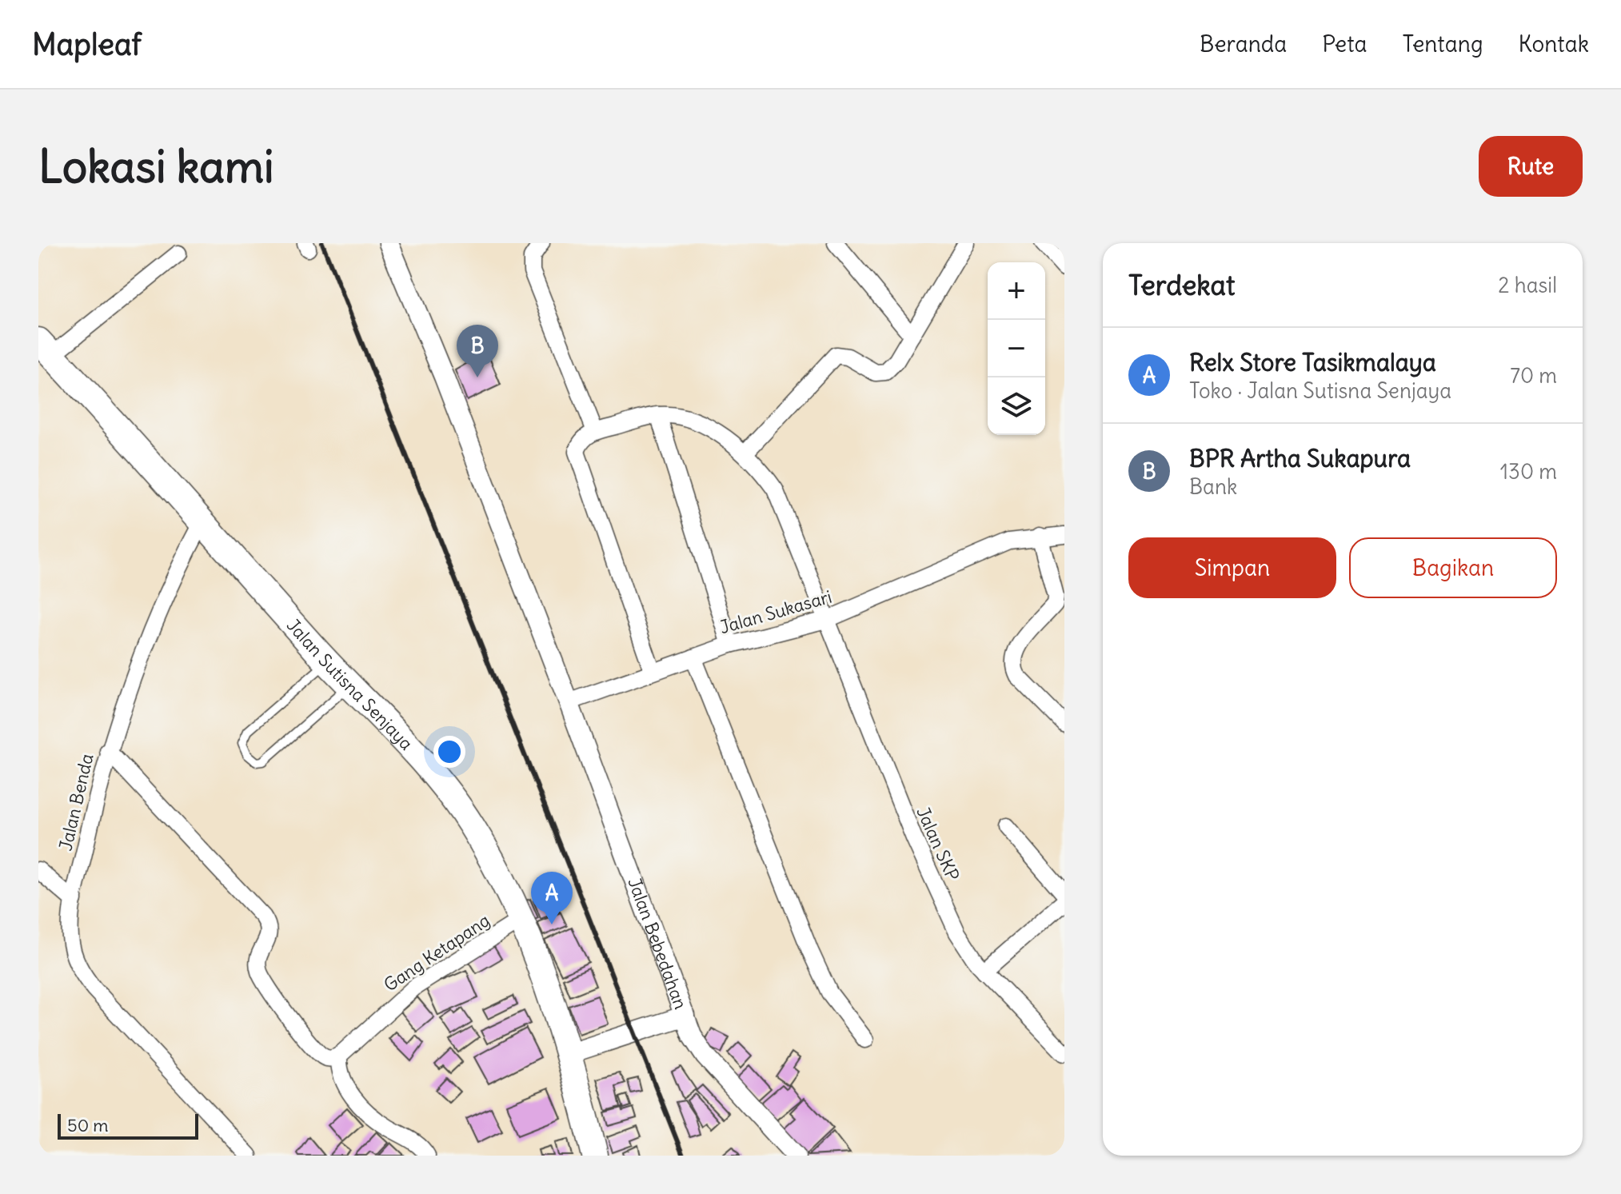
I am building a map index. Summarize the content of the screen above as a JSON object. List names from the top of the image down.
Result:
{
  "streets": {
    "main road": ["Jalan Sutisna Senjaya"],
    "street": [
      "Jalan Sukasari",
      "Jalan Benda",
      "Jalan SKP",
      "Jalan Bebedahan",
      "Gang Ketapang"
    ]
  },
  "crossings": [
    ["Jalan Sukasari", "Jalan SKP"],
    ["Jalan Sukasari", "Jalan Bebedahan"],
    ["Jalan Sutisna Senjaya", "Jalan Benda"],
    ["Jalan Sutisna Senjaya", "Gang Ketapang"]
  ],
  "scale_bar": "50 m",
  "page": {
    "header": "Mapleaf",
    "nav": [
      "Beranda",
      "Peta",
      "Tentang",
      "Kontak"
    ],
    "buttons": [
      "Rute",
      ["Simpan", "Bagikan"]
    ],
    "title": "Lokasi kami",
    "heading": ["Terdekat", "2 hasil"],
    "map_buttons": ["+", "−"],
    "pins": ["B", "A"],
    "list": [
      {
        "mark": "A",
        "name": "Relx Store Tasikmalaya",
        "note": "Toko · Jalan Sutisna Senjaya",
        "value": "70 m"
      },
      {
        "mark": "B",
        "name": "BPR Artha Sukapura",
        "note": "Bank",
        "value": "130 m"
      }
    ],
    "scale": "50 m"
  }
}
